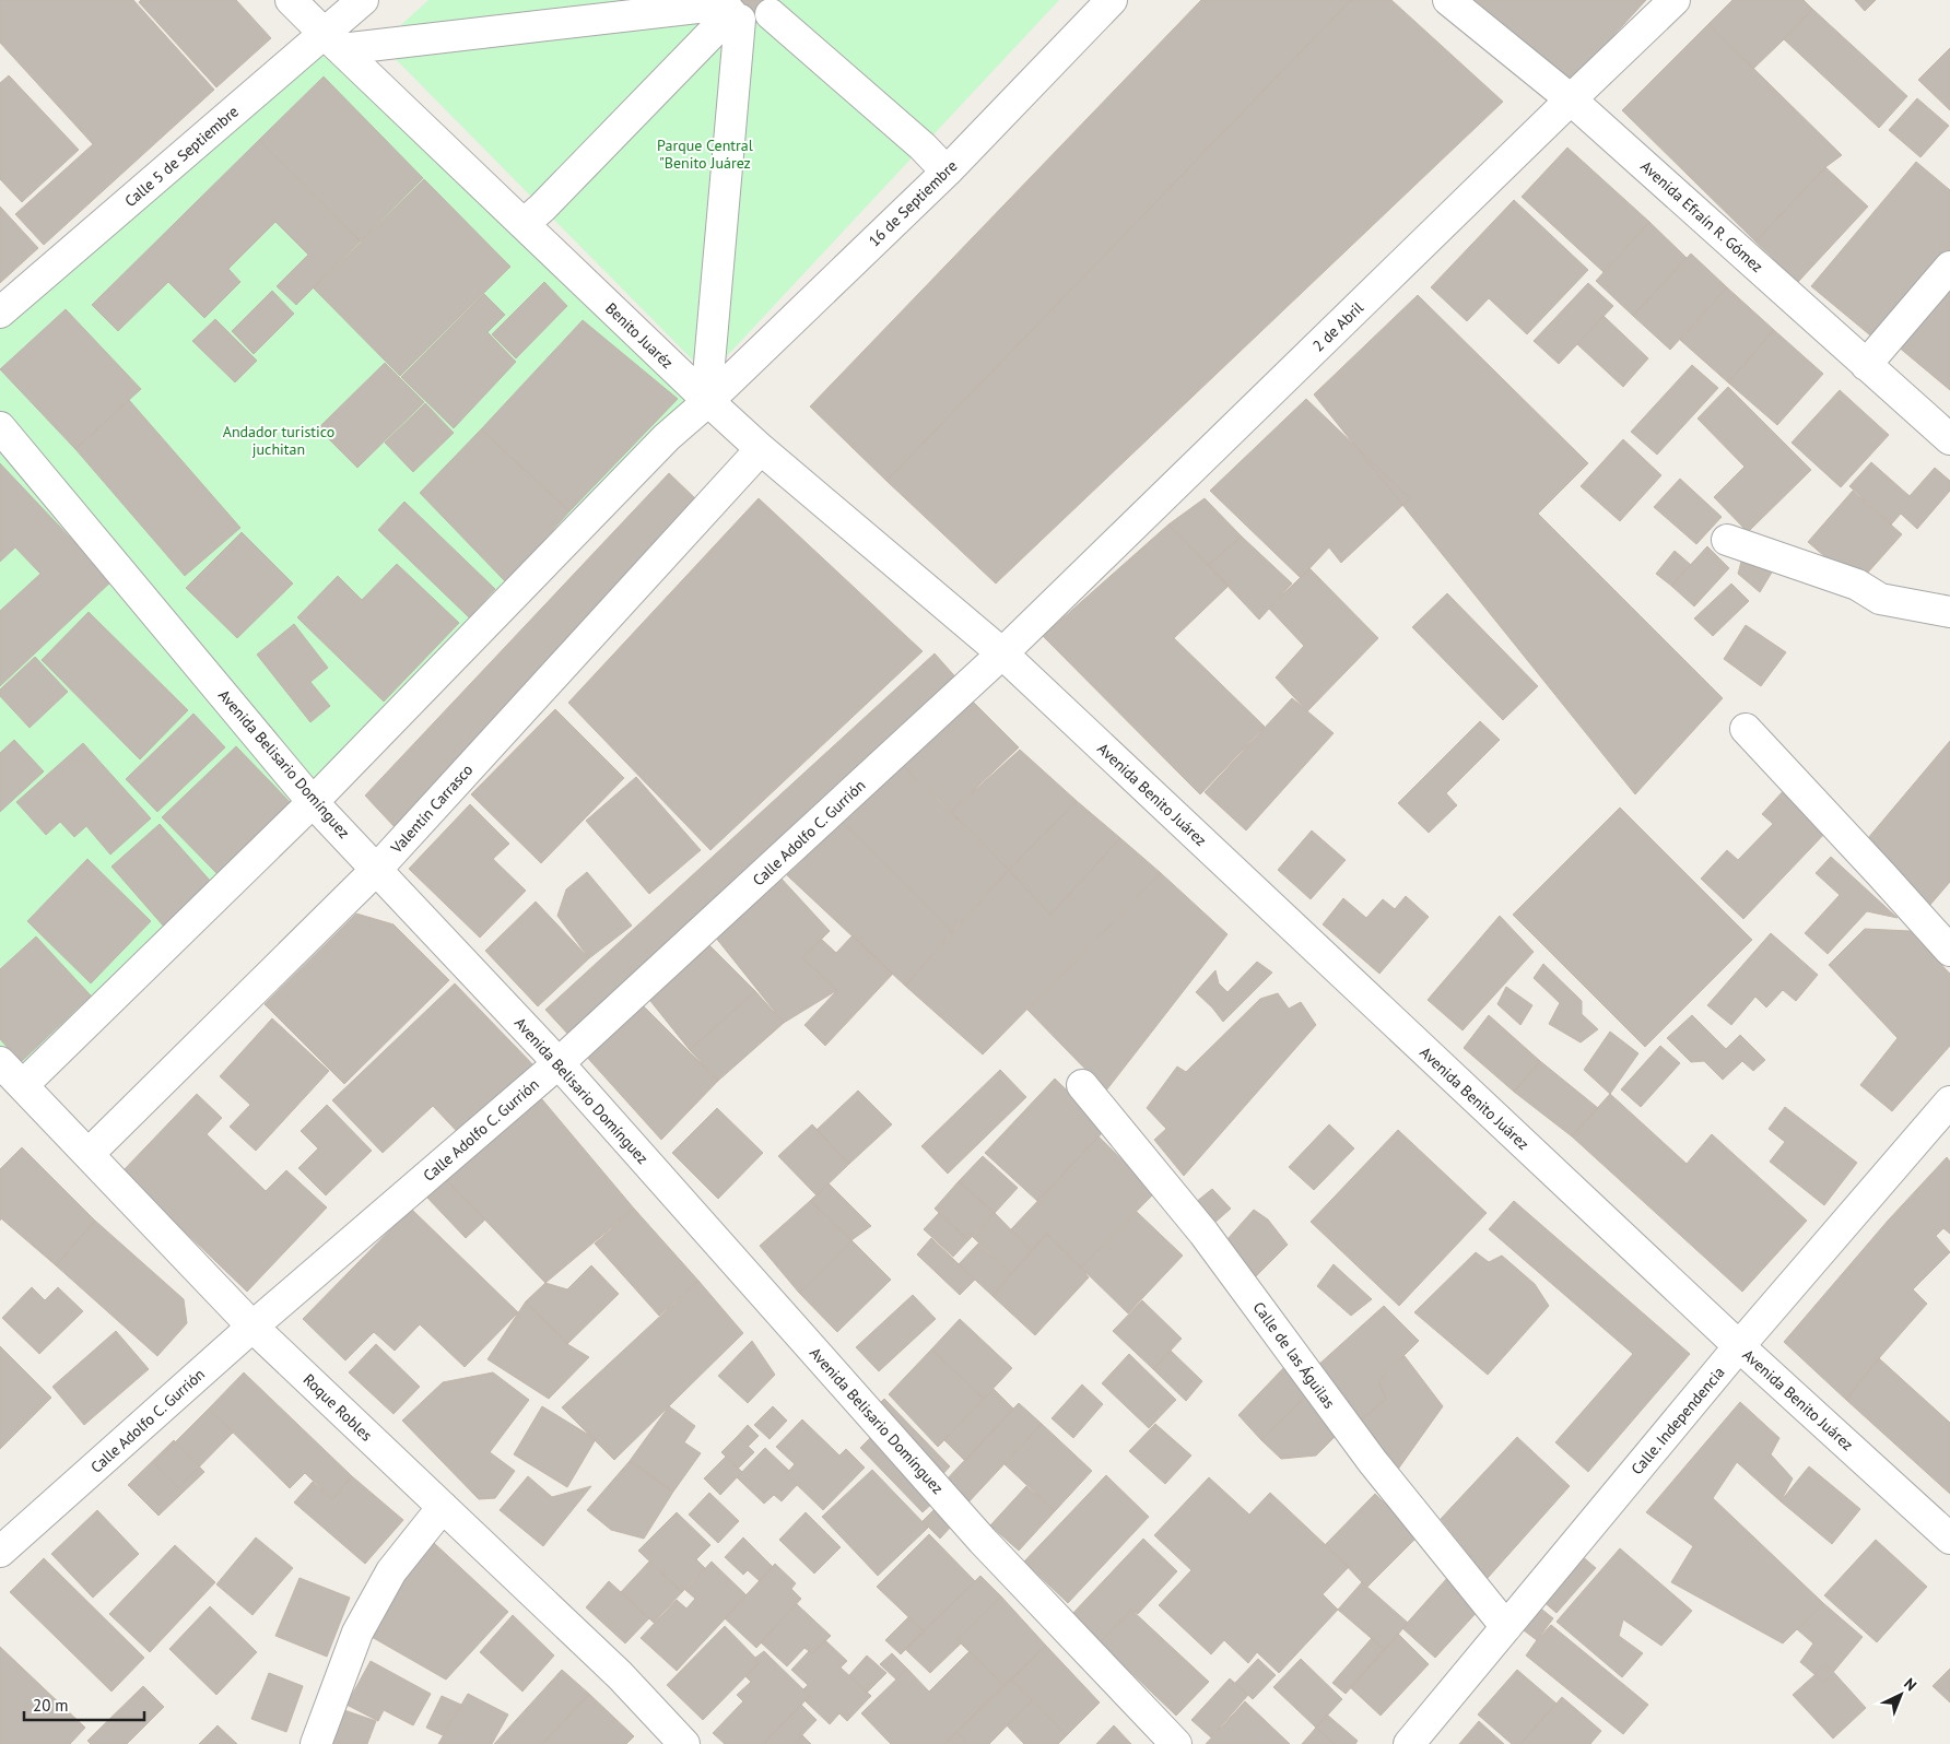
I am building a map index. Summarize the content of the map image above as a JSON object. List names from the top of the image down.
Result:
{
  "streets": {
    "street": [
      "Calle 5 de Septiembre",
      "16 de Septiembre",
      "Avenida Efraín R. Gómez",
      "2 de Abril",
      "Benito Juaréz",
      "Avenida Belisario Domínguez",
      "Avenida Benito Juárez",
      "Valentín Carrasco",
      "Calle Adolfo C. Gurrión",
      "Calle de las Águilas",
      "Roque Robles",
      "Calle. Independencia"
    ]
  },
  "crossings": [
    ["Calle 5 de Septiembre", "Benito Juaréz"],
    ["16 de Septiembre", "Benito Juaréz"],
    ["Avenida Efraín R. Gómez", "2 de Abril"],
    ["2 de Abril", "Benito Juaréz"],
    ["2 de Abril", "Avenida Benito Juárez"],
    ["2 de Abril", "Calle Adolfo C. Gurrión"],
    ["Benito Juaréz", "Avenida Benito Juárez"],
    ["Benito Juaréz", "Valentín Carrasco"],
    ["Benito Juaréz", "Calle Adolfo C. Gurrión"],
    ["Avenida Belisario Domínguez", "Valentín Carrasco"],
    ["Avenida Belisario Domínguez", "Calle Adolfo C. Gurrión"],
    ["Avenida Benito Juárez", "Calle Adolfo C. Gurrión"],
    ["Avenida Benito Juárez", "Calle. Independencia"],
    ["Valentín Carrasco", "Roque Robles"],
    ["Calle Adolfo C. Gurrión", "Roque Robles"],
    ["Calle de las Águilas", "Calle. Independencia"]
  ],
  "parks": ["Parque Central \"Benito Juárez", "Andador turistico juchitan"],
  "scale_bar": "20 m",
  "north": "top right"
}
